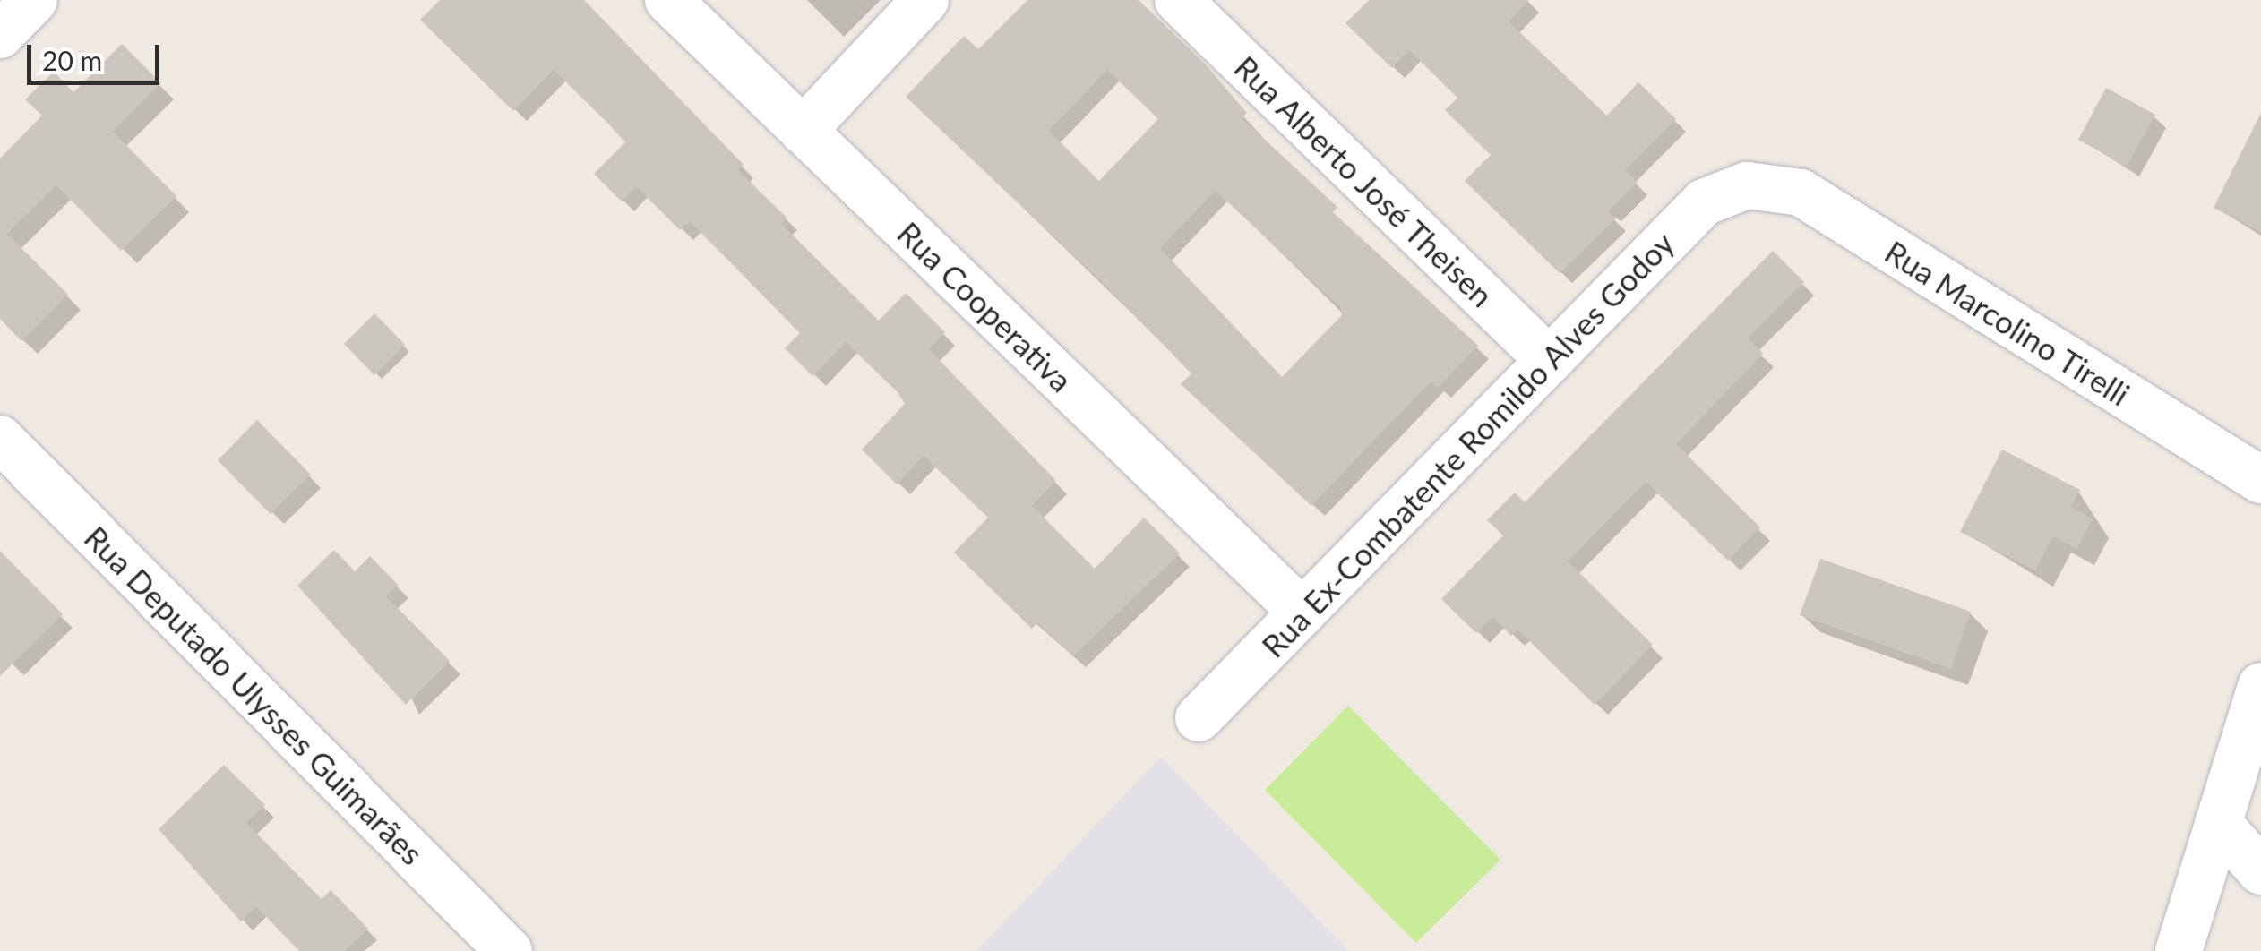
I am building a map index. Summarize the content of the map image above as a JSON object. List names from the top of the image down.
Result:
{
  "streets": {
    "street": [
      "Rua Alberto José Theisen",
      "Rua Cooperativa",
      "Rua Marcolino Tirelli",
      "Rua Ex-Combatente Romildo Alves Godoy",
      "Rua Deputado Ulysses Guimarães"
    ]
  },
  "crossings": [
    ["Rua Alberto José Theisen", "Rua Ex-Combatente Romildo Alves Godoy"],
    ["Rua Cooperativa", "Rua Ex-Combatente Romildo Alves Godoy"],
    ["Rua Marcolino Tirelli", "Rua Ex-Combatente Romildo Alves Godoy"]
  ],
  "scale_bar": "20 m"
}
